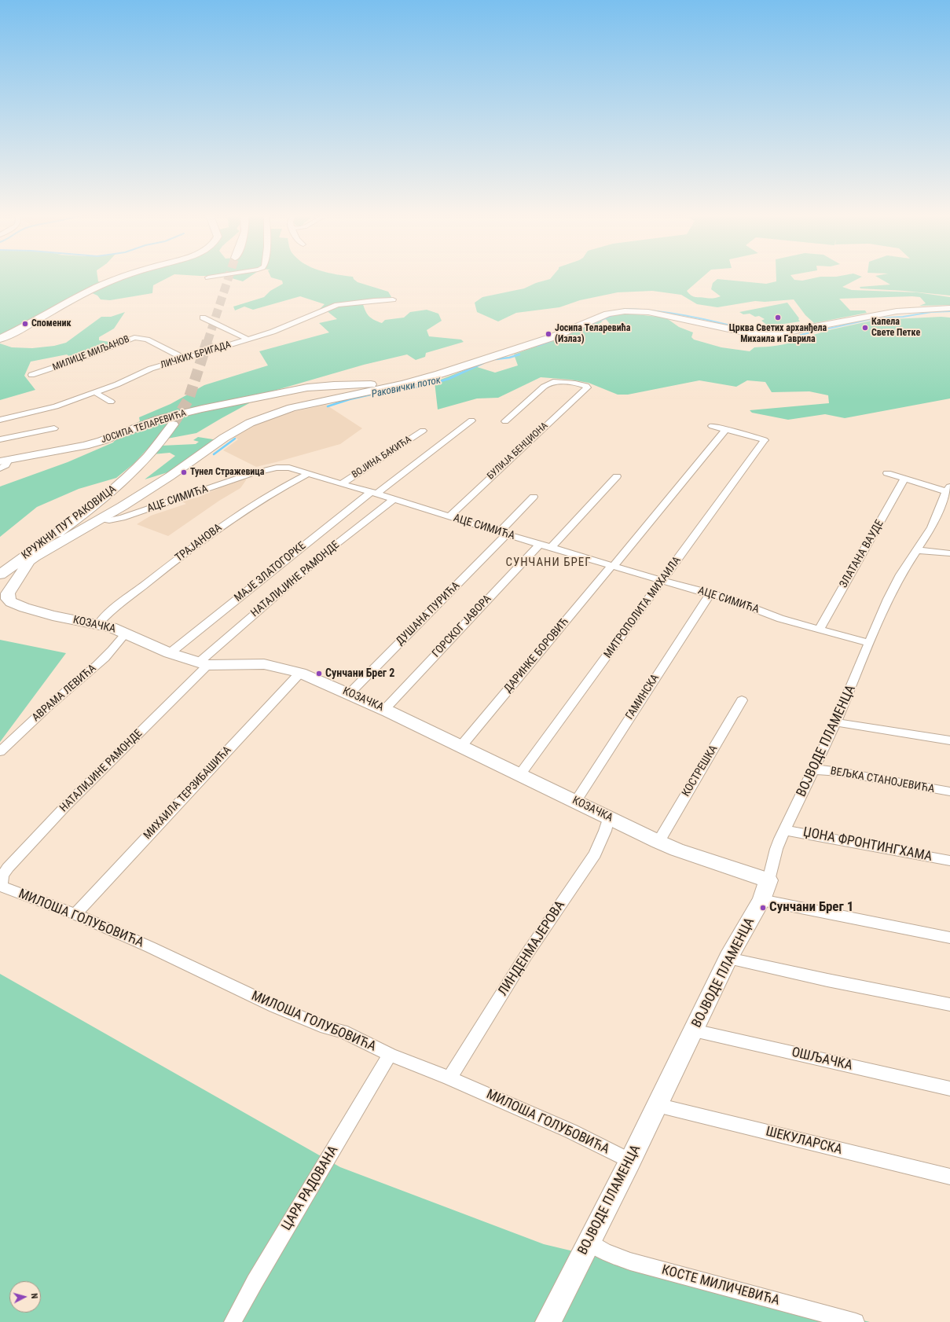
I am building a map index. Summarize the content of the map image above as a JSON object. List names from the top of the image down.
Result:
{
  "streets": {
    "street": [
      "МИЛИЦЕ МИЉАНОВ",
      "ЛИЧКИХ БРИГАДА",
      "ЈОСИПА ТЕЛАРЕВИЋА",
      "БУЛИЈА БЕНЦИОНА",
      "ВОЈИНА БАКИЋА",
      "АЦЕ СИМИЋА",
      "КРУЖНИ ПУТ РАКОВИЦА",
      "ТРАЈАНОВА",
      "ЗЛАТАНА ВАУДЕ",
      "МАЈЕ ЗЛАТОГОРКЕ",
      "НАТАЛИЈИНЕ РАМОНДЕ",
      "МИТРОПОЛИТА МИХАИЛА",
      "ДУШАНА ПУРИЋА",
      "КОЗАЧКА",
      "ГОРСКОГ ЈАВОРА",
      "ДАРИНКЕ БОРОВИЋ",
      "АВРАМА ЛЕВИЋА",
      "ГАМИНСКА",
      "ВОЈВОДЕ ПЛАМЕНЦА",
      "КОСТРЕШКА",
      "ВЕЉКА СТАНОЈЕВИЋА",
      "МИХАИЛА ТЕРЗИБАШИЋА",
      "ЏОНА ФРОНТИНГХАМА",
      "МИЛОША ГОЛУБОВИЋА",
      "ЛИНДЕНМАЈЕРОВА",
      "ОШЉАЧКА",
      "ШЕКУЛАРСКА",
      "ЦАРА РАДОВАНА",
      "КОСТЕ МИЛИЧЕВИЋА"
    ]
  },
  "crossings": [
    ["МИЛИЦЕ МИЉАНОВ", "ЛИЧКИХ БРИГАДА"],
    ["ЈОСИПА ТЕЛАРЕВИЋА", "КОЗАЧКА"],
    ["БУЛИЈА БЕНЦИОНА", "АЦЕ СИМИЋА"],
    ["ВОЈИНА БАКИЋА", "АЦЕ СИМИЋА"],
    ["АЦЕ СИМИЋА", "ТРАЈАНОВА"],
    ["АЦЕ СИМИЋА", "ЗЛАТАНА ВАУДЕ"],
    ["АЦЕ СИМИЋА", "МАЈЕ ЗЛАТОГОРКЕ"],
    ["АЦЕ СИМИЋА", "НАТАЛИЈИНЕ РАМОНДЕ"],
    ["АЦЕ СИМИЋА", "МИТРОПОЛИТА МИХАИЛА"],
    ["АЦЕ СИМИЋА", "ДУШАНА ПУРИЋА"],
    ["АЦЕ СИМИЋА", "КОЗАЧКА"],
    ["АЦЕ СИМИЋА", "ГОРСКОГ ЈАВОРА"],
    ["АЦЕ СИМИЋА", "ДАРИНКЕ БОРОВИЋ"],
    ["АЦЕ СИМИЋА", "ГАМИНСКА"],
    ["АЦЕ СИМИЋА", "ВОЈВОДЕ ПЛАМЕНЦА"],
    ["ТРАЈАНОВА", "КОЗАЧКА"],
    ["МАЈЕ ЗЛАТОГОРКЕ", "КОЗАЧКА"],
    ["НАТАЛИЈИНЕ РАМОНДЕ", "КОЗАЧКА"],
    ["НАТАЛИЈИНЕ РАМОНДЕ", "МИЛОША ГОЛУБОВИЋА"],
    ["МИТРОПОЛИТА МИХАИЛА", "КОЗАЧКА"],
    ["МИТРОПОЛИТА МИХАИЛА", "ДАРИНКЕ БОРОВИЋ"],
    ["ДУШАНА ПУРИЋА", "КОЗАЧКА"],
    ["КОЗАЧКА", "ГОРСКОГ ЈАВОРА"],
    ["КОЗАЧКА", "ДАРИНКЕ БОРОВИЋ"],
    ["КОЗАЧКА", "АВРАМА ЛЕВИЋА"],
    ["КОЗАЧКА", "ГАМИНСКА"],
    ["КОЗАЧКА", "ВОЈВОДЕ ПЛАМЕНЦА"],
    ["КОЗАЧКА", "КОСТРЕШКА"],
    ["КОЗАЧКА", "МИХАИЛА ТЕРЗИБАШИЋА"],
    ["КОЗАЧКА", "ЛИНДЕНМАЈЕРОВА"],
    ["ВОЈВОДЕ ПЛАМЕНЦА", "ВЕЉКА СТАНОЈЕВИЋА"],
    ["ВОЈВОДЕ ПЛАМЕНЦА", "ЏОНА ФРОНТИНГХАМА"],
    ["ВОЈВОДЕ ПЛАМЕНЦА", "МИЛОША ГОЛУБОВИЋА"],
    ["ВОЈВОДЕ ПЛАМЕНЦА", "ОШЉАЧКА"],
    ["ВОЈВОДЕ ПЛАМЕНЦА", "ШЕКУЛАРСКА"],
    ["ВОЈВОДЕ ПЛАМЕНЦА", "КОСТЕ МИЛИЧЕВИЋА"],
    ["МИХАИЛА ТЕРЗИБАШИЋА", "МИЛОША ГОЛУБОВИЋА"],
    ["МИЛОША ГОЛУБОВИЋА", "ЛИНДЕНМАЈЕРОВА"],
    ["МИЛОША ГОЛУБОВИЋА", "ЦАРА РАДОВАНА"]
  ],
  "districts": ["СУНЧАНИ БРЕГ"],
  "water": ["Раковички поток"],
  "places": [
    "Црква Светих арханђела Михаила и Гаврила",
    "Споменик",
    "Капела Свете Петке",
    "Јосипа Теларевића (Излаз)",
    "Тунел Стражевица",
    "Сунчани Брег 2",
    "Сунчани Брег 1"
  ],
  "north": "right"
}
